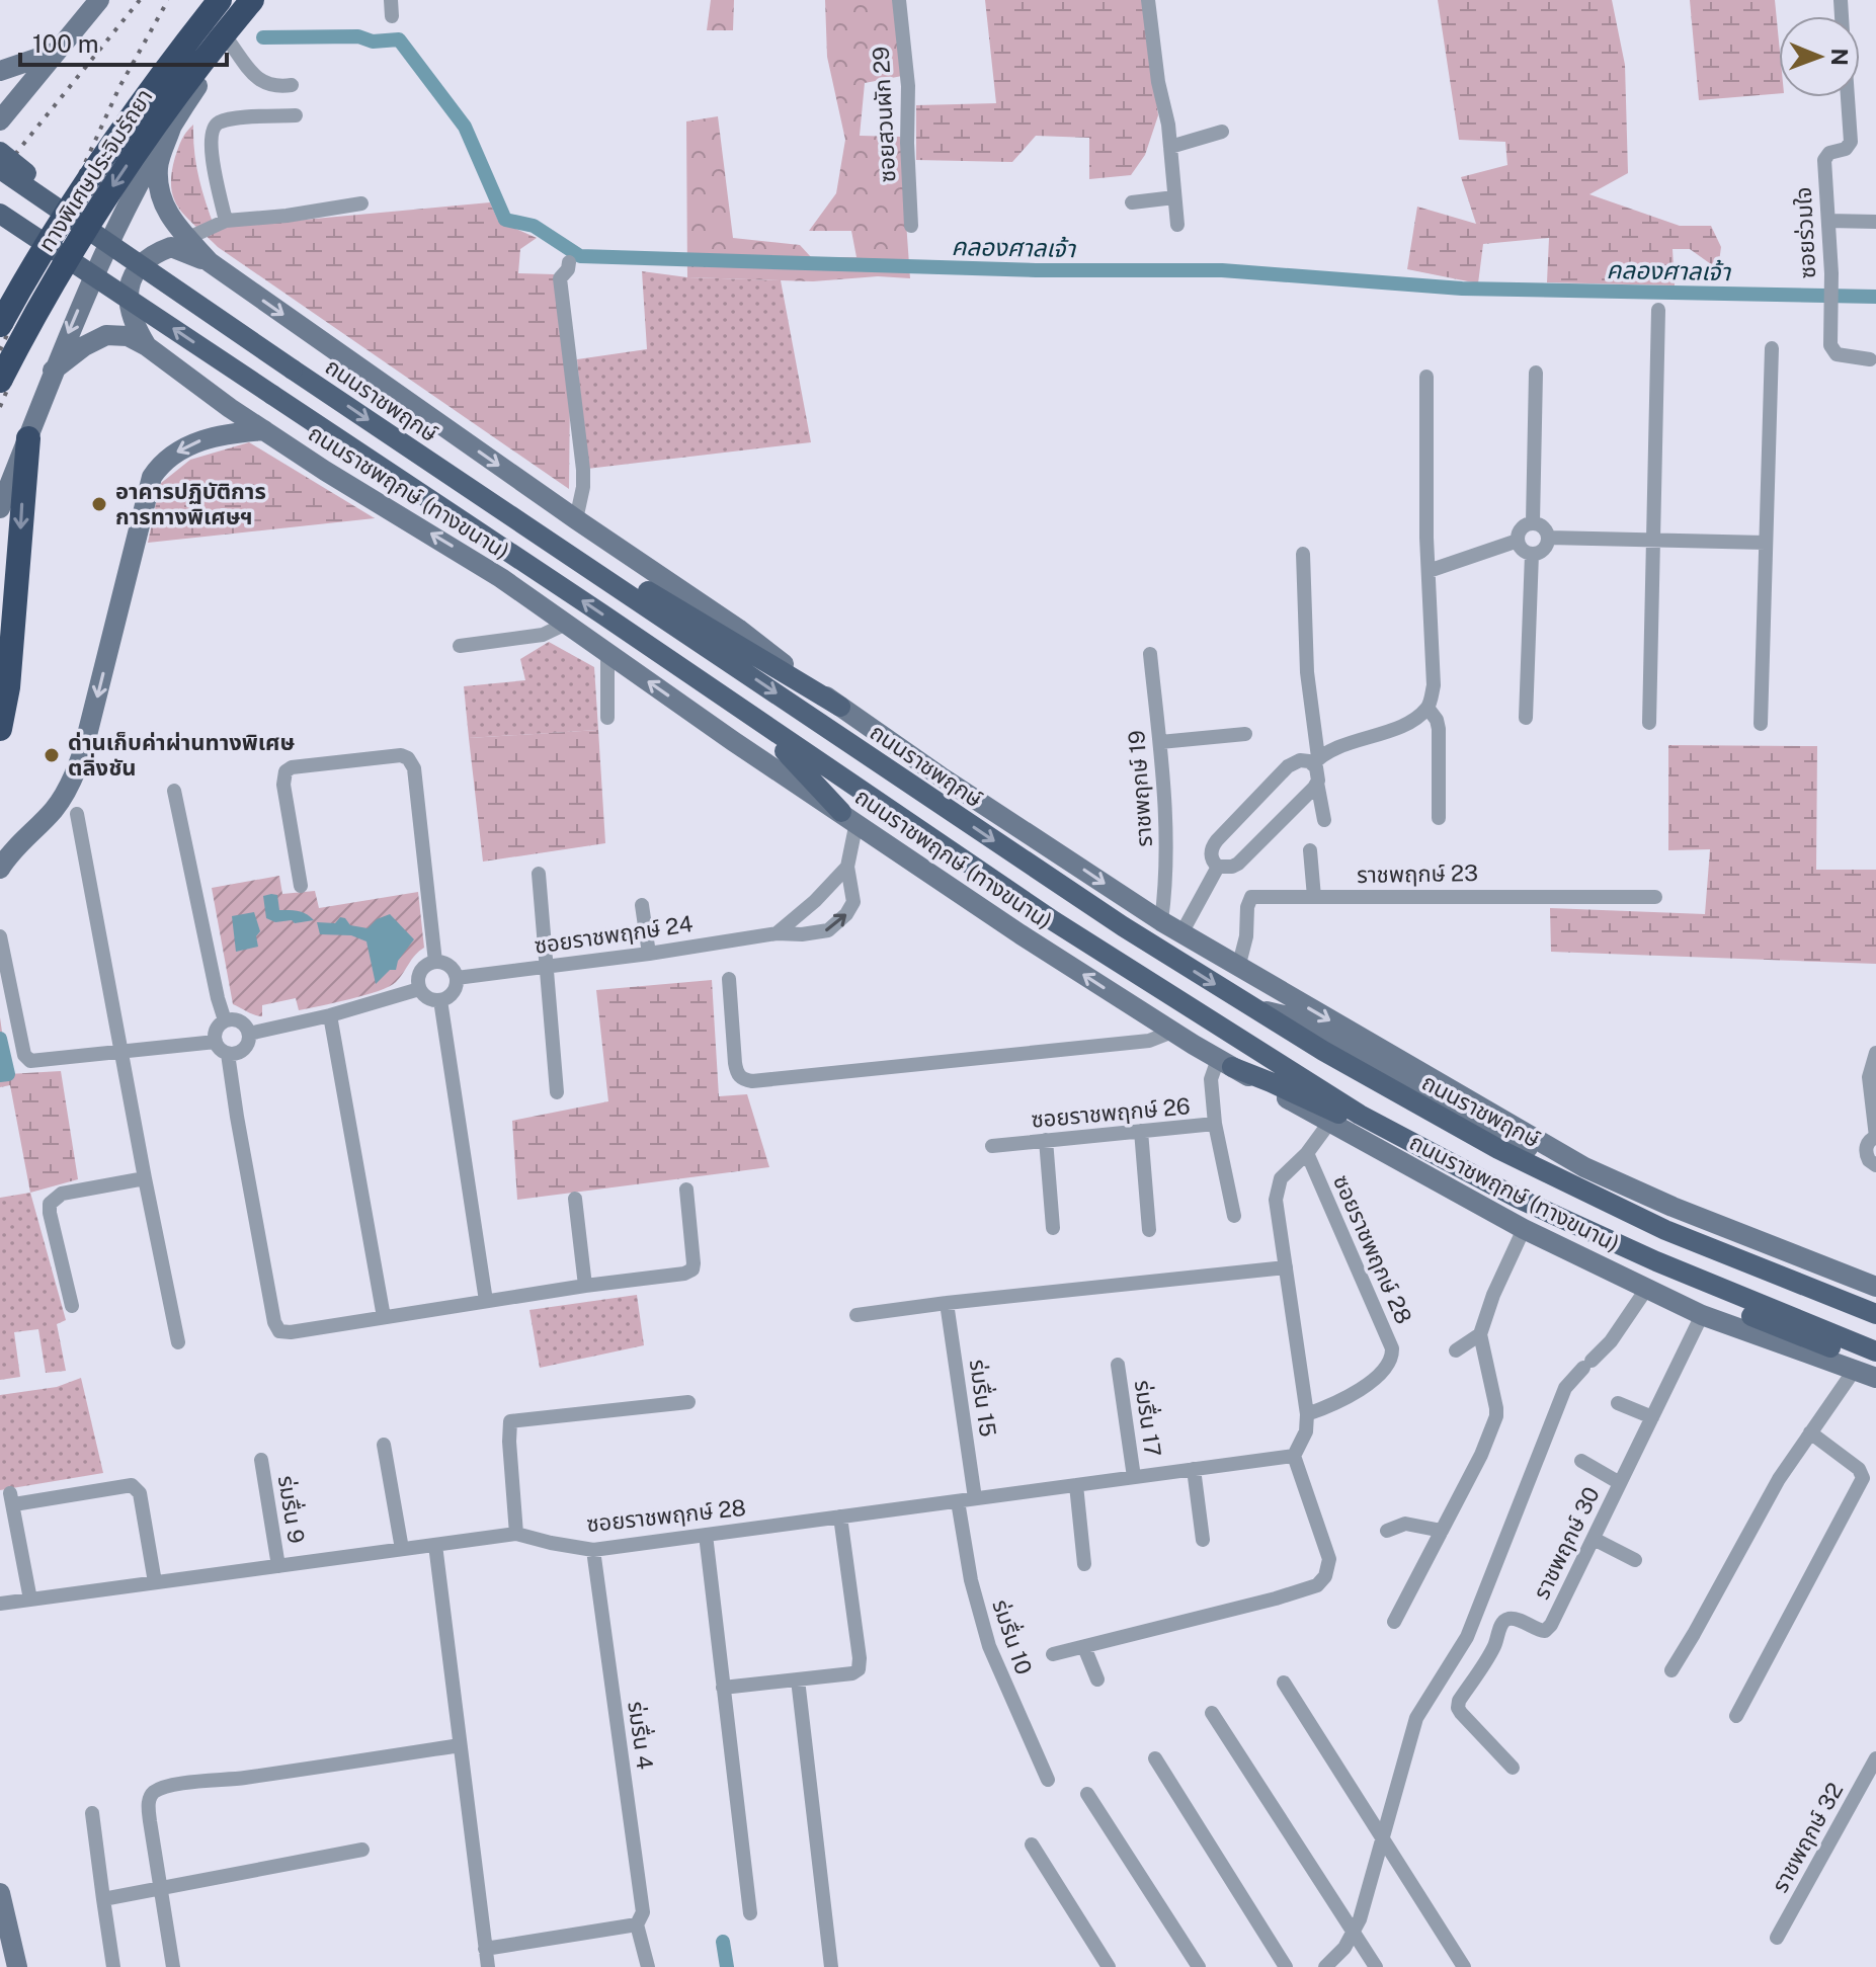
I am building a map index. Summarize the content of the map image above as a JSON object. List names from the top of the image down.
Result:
{
  "streets": {
    "highway": ["ทางพิเศษประจิมรัถยา"],
    "main road": ["ถนนราชพฤกษ์", "ถนนราชพฤกษ์ (ทางขนาน)"],
    "street": [
      "ซอยสวนผัก 29",
      "ซอยร่วมใจ",
      "ราชพฤกษ์ 19",
      "ราชพฤกษ์ 23",
      "ซอยราชพฤกษ์ 24",
      "ซอยราชพฤกษ์ 26",
      "ซอยราชพฤกษ์ 28",
      "ร่มรื่น 15",
      "ร่มรื่น 17",
      "ร่มรื่น 9",
      "ราชพฤกษ์ 30",
      "ร่มรื่น 10",
      "ร่มรื่น 4",
      "ราชพฤกษ์ 32"
    ]
  },
  "crossings": [
    ["ถนนราชพฤกษ์ (ทางขนาน)", "ซอยราชพฤกษ์ 24"],
    ["ถนนราชพฤกษ์ (ทางขนาน)", "ซอยราชพฤกษ์ 26"],
    ["ถนนราชพฤกษ์ (ทางขนาน)", "ราชพฤกษ์ 30"],
    ["ซอยราชพฤกษ์ 28", "ร่มรื่น 15"],
    ["ซอยราชพฤกษ์ 28", "ร่มรื่น 17"],
    ["ซอยราชพฤกษ์ 28", "ร่มรื่น 9"],
    ["ซอยราชพฤกษ์ 28", "ร่มรื่น 10"],
    ["ซอยราชพฤกษ์ 28", "ร่มรื่น 4"]
  ],
  "water": ["คลองศาลเจ้า"],
  "places": ["อาคารปฏิบัติการ การทางพิเศษฯ", "ด่านเก็บค่าผ่านทางพิเศษ ตลิ่งชัน"],
  "scale_bar": "100 m",
  "north": "right"
}
